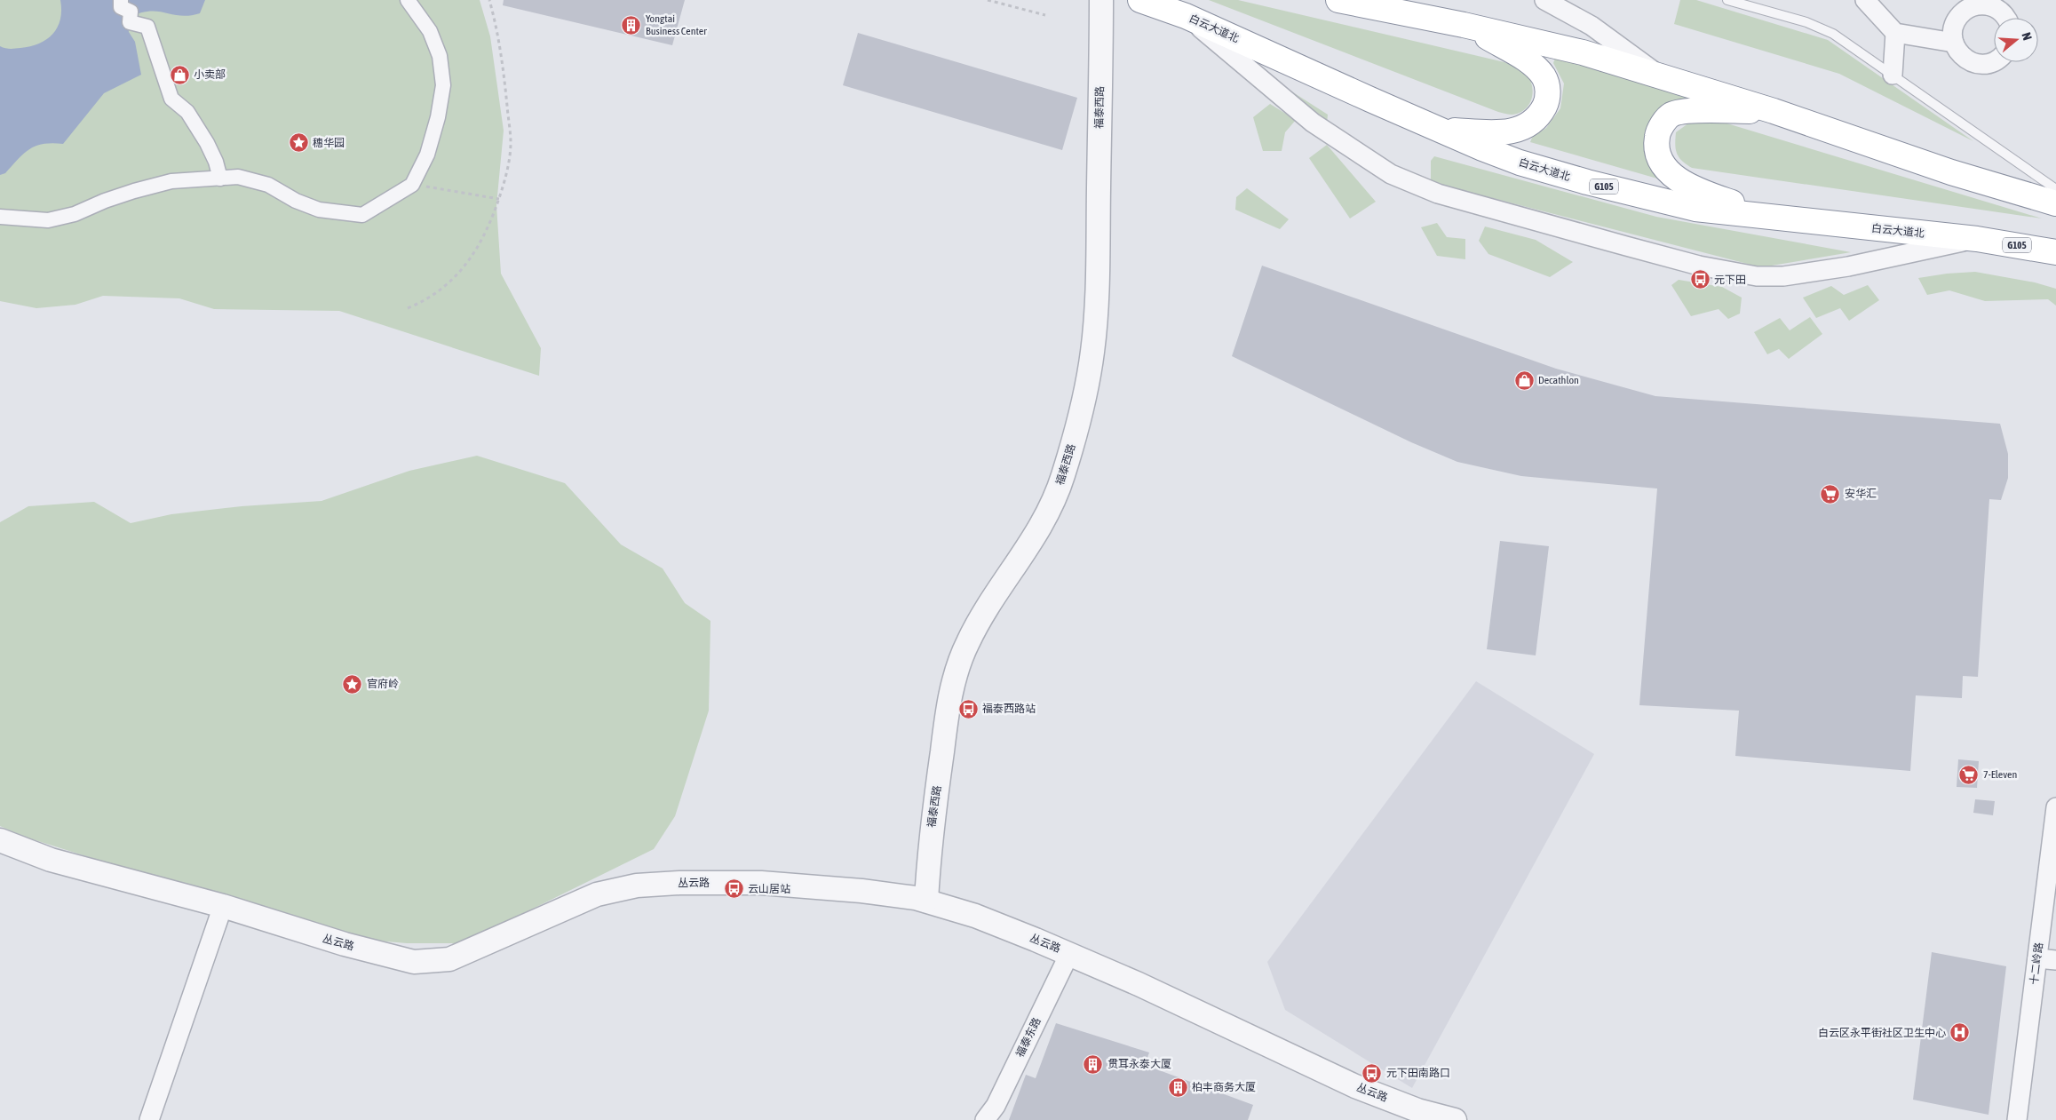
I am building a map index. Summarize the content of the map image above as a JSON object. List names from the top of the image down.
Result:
{
  "streets": {
    "highway": ["白云大道北", "G105"],
    "street": [
      "福泰西路",
      "丛云路",
      "十二岭路",
      "福泰东路"
    ]
  },
  "crossings": [
    ["福泰西路", "丛云路"],
    ["丛云路", "福泰东路"]
  ],
  "places": {
    "building": ["Yongtai Business Center", "贯耳永泰大厦", "柏丰商务大厦"],
    "shop": ["小卖部", "Decathlon"],
    "place": ["穗华园", "官府岭"],
    "bus stop": [
      "元下田",
      "福泰西路站",
      "云山居站",
      "元下田南路口"
    ],
    "supermarket": ["安华汇", "7-Eleven"],
    "hospital": ["白云区永平街社区卫生中心"]
  },
  "north": "right"
}
